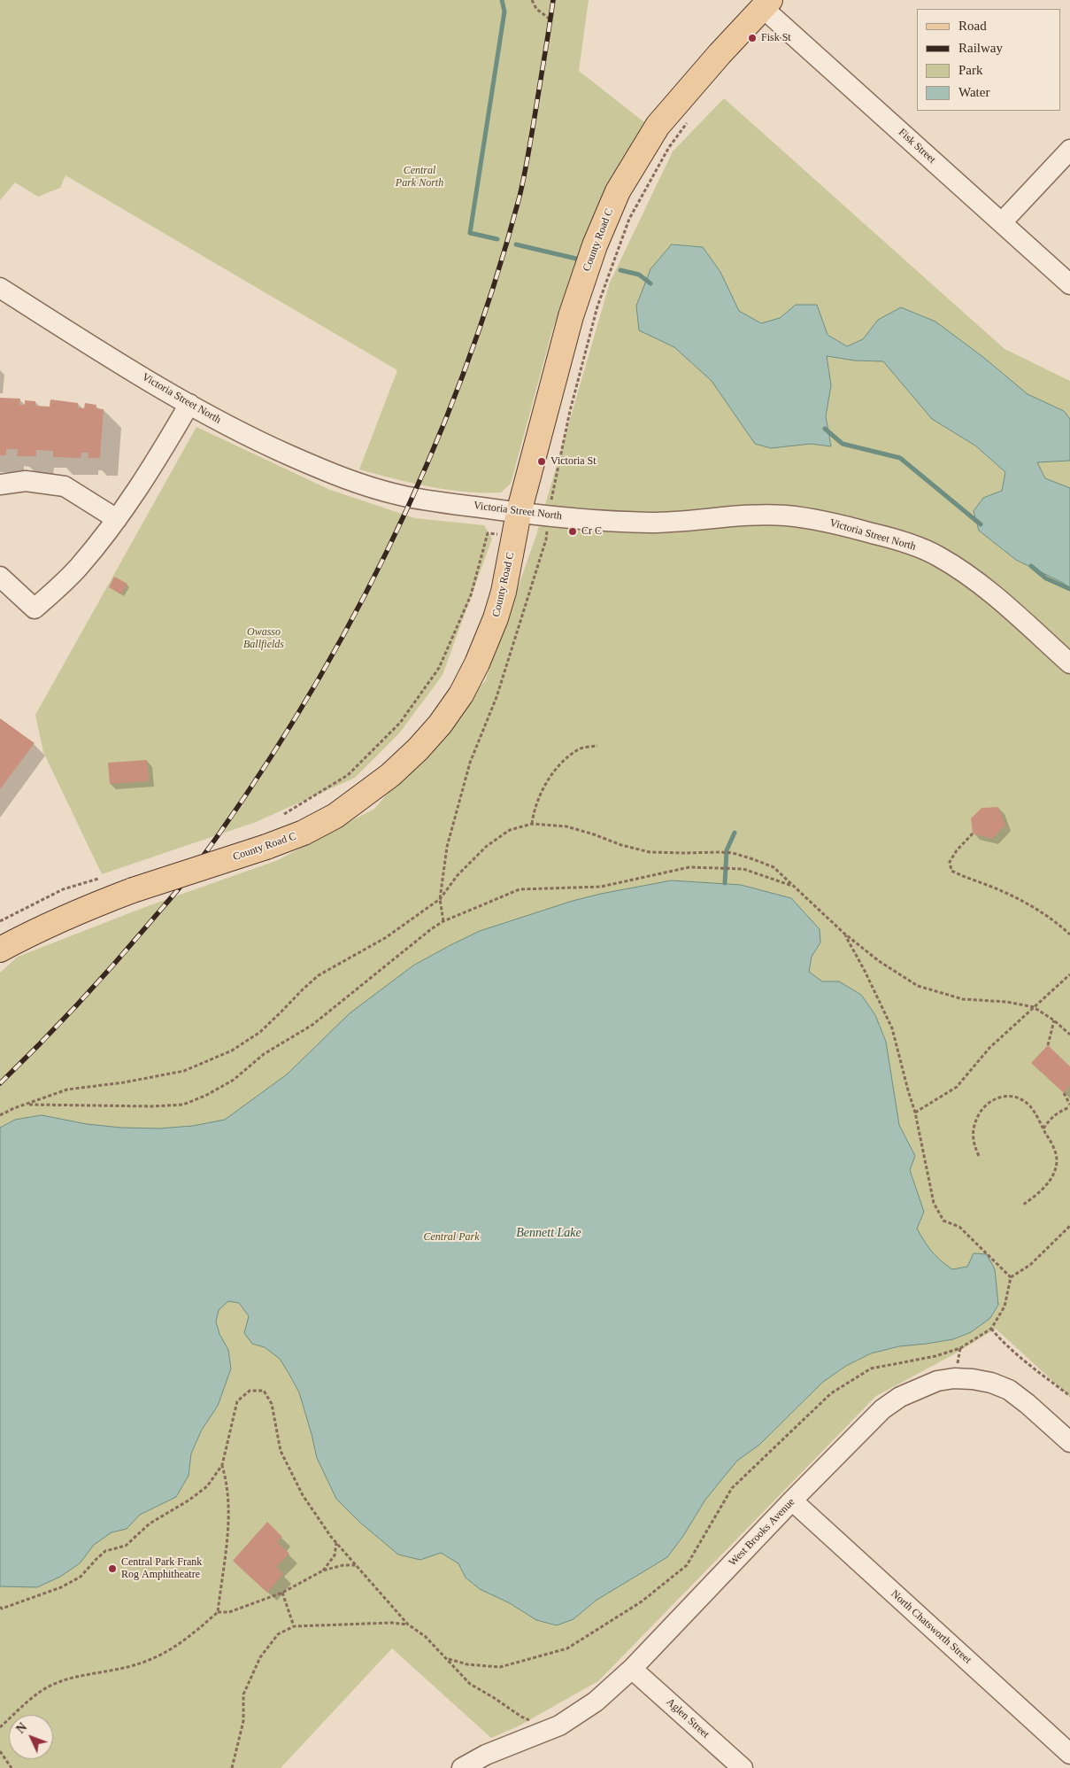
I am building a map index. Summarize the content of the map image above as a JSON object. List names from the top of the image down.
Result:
{
  "streets": {
    "main road": ["County Road C"],
    "street": [
      "Fisk Street",
      "Victoria Street North",
      "West Brooks Avenue",
      "North Chatsworth Street",
      "Aglen Street"
    ]
  },
  "crossings": [
    ["Fisk Street", "County Road C"],
    ["County Road C", "Victoria Street North"],
    ["West Brooks Avenue", "North Chatsworth Street"],
    ["West Brooks Avenue", "Aglen Street"]
  ],
  "water": ["Bennett Lake"],
  "parks": ["Central Park North", "Owasso Ballfields", "Central Park"],
  "places": [
    "Fisk St",
    "Victoria St",
    "Cr C",
    "Central Park Frank Rog Amphitheatre"
  ],
  "legend": [
    "Road",
    "Railway",
    "Park",
    "Water"
  ],
  "north": "top left"
}
